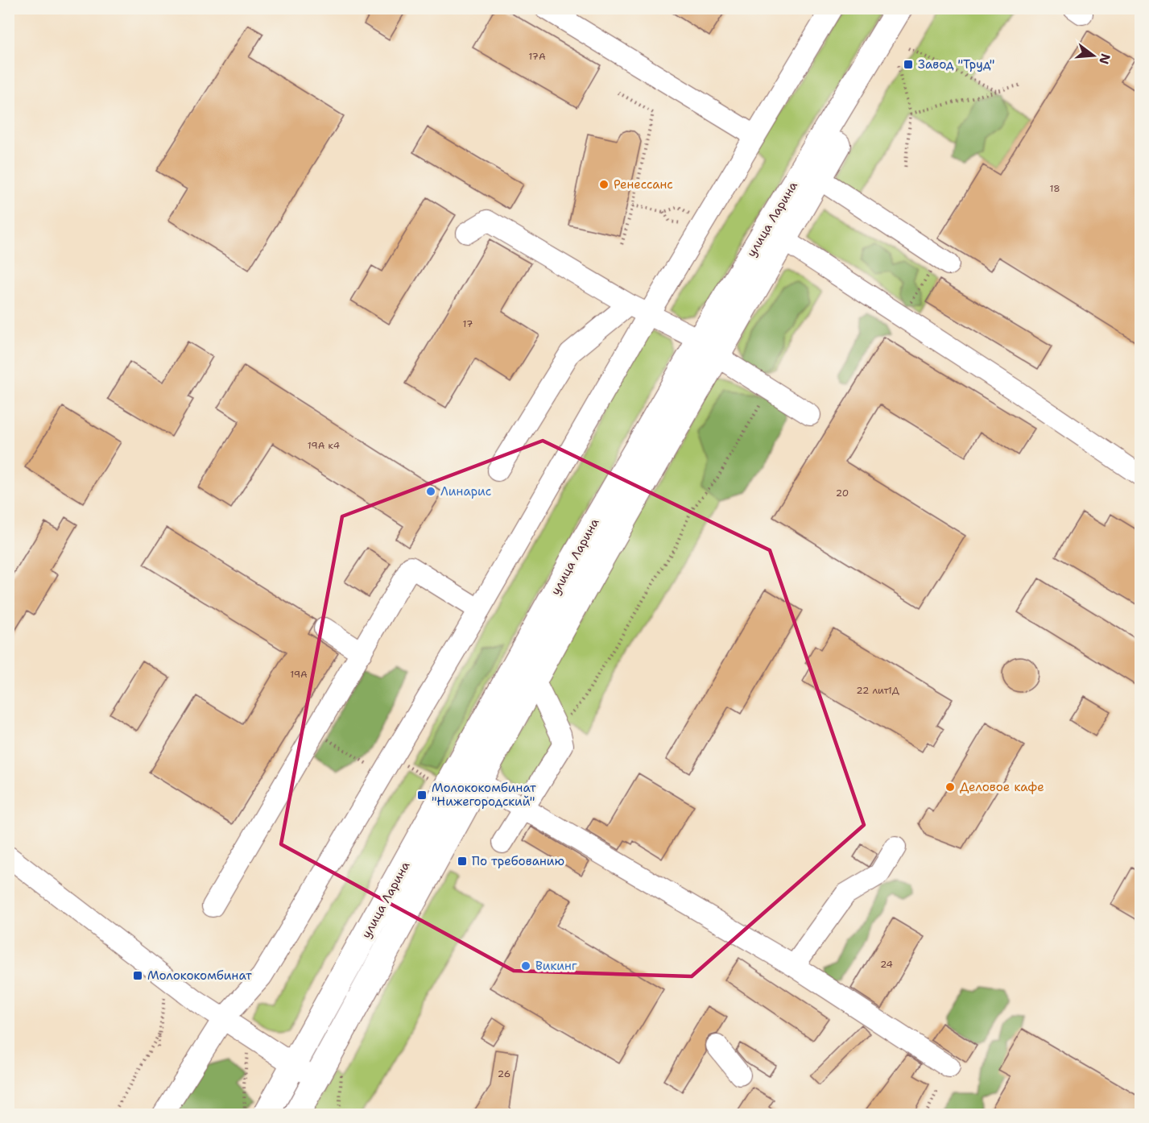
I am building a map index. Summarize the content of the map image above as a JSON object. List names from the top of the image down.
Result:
{
  "streets": {
    "main road": ["улица Ларина"]
  },
  "places": {
    "transit": [
      "Завод \"Труд\"",
      "Молококомбинат \"Нижегородский\"",
      "По требованию",
      "Молококомбинат"
    ],
    "other": [
      "Ренессанс",
      "Линарис",
      "Деловое кафе",
      "Викинг"
    ]
  },
  "house_numbers": [
    "17А",
    "18",
    "17",
    "19А к4",
    "20",
    "19А",
    "22 лит1Д",
    "24",
    "26"
  ],
  "north": "right"
}
